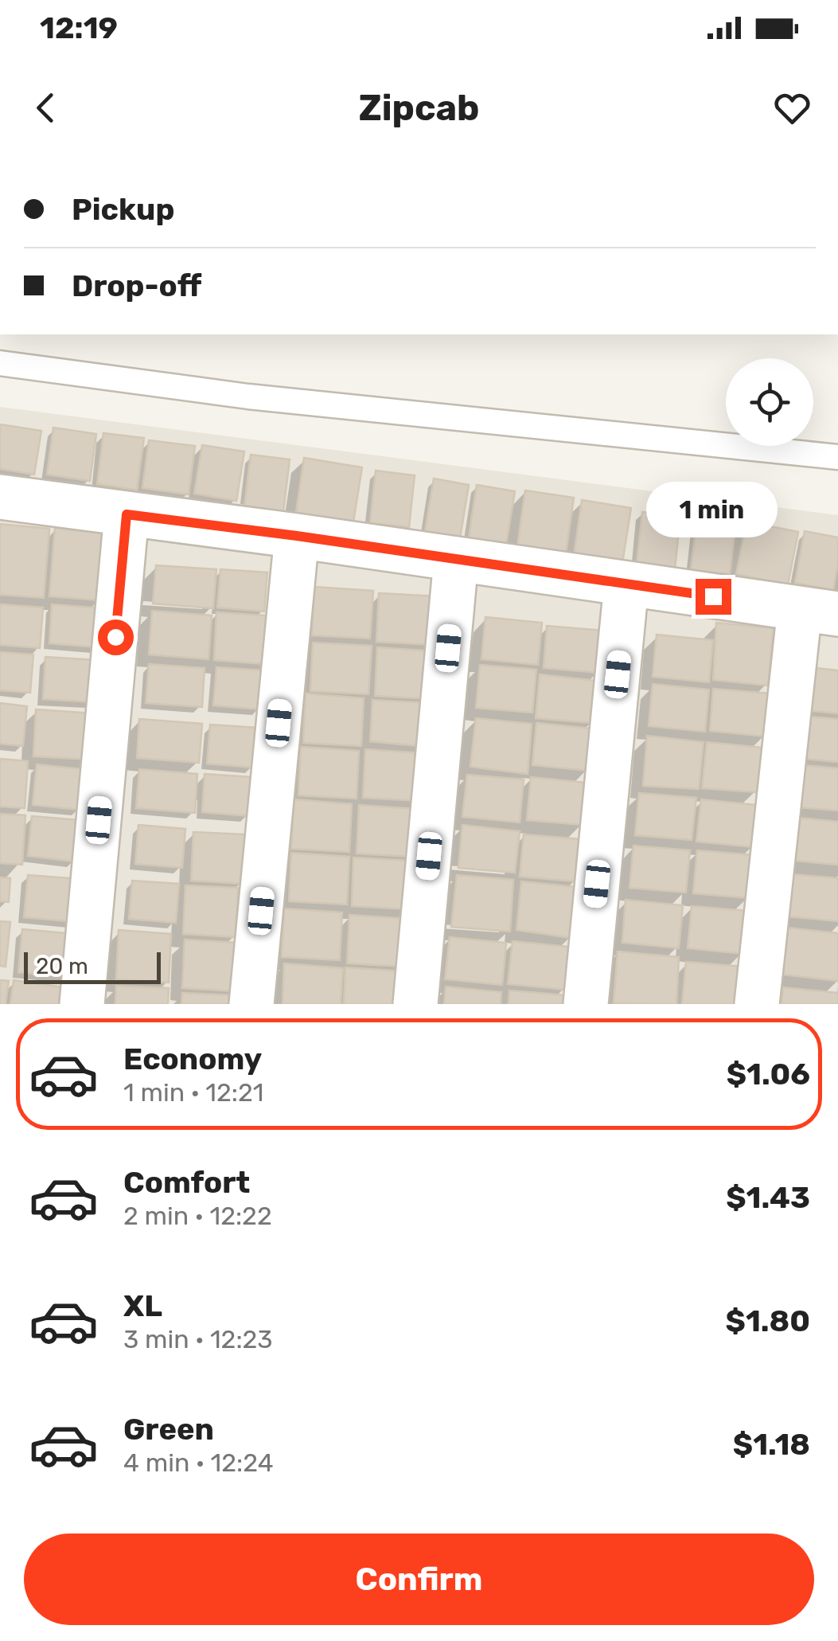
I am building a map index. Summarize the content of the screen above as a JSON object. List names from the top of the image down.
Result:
{
  "scale_bar": "20 m",
  "page": {
    "status": "12:19",
    "header": "Zipcab",
    "banner": ["Pickup", "Drop-off"],
    "bubble": "1 min",
    "scale": "20 m",
    "list": [
      {
        "name": "Economy",
        "note": "1 min · 12:21",
        "value": "$1.06"
      },
      {
        "name": "Comfort",
        "note": "2 min · 12:22",
        "value": "$1.43"
      },
      {
        "name": "XL",
        "note": "3 min · 12:23",
        "value": "$1.80"
      },
      {
        "name": "Green",
        "note": "4 min · 12:24",
        "value": "$1.18"
      }
    ],
    "buttons": "Confirm"
  }
}
